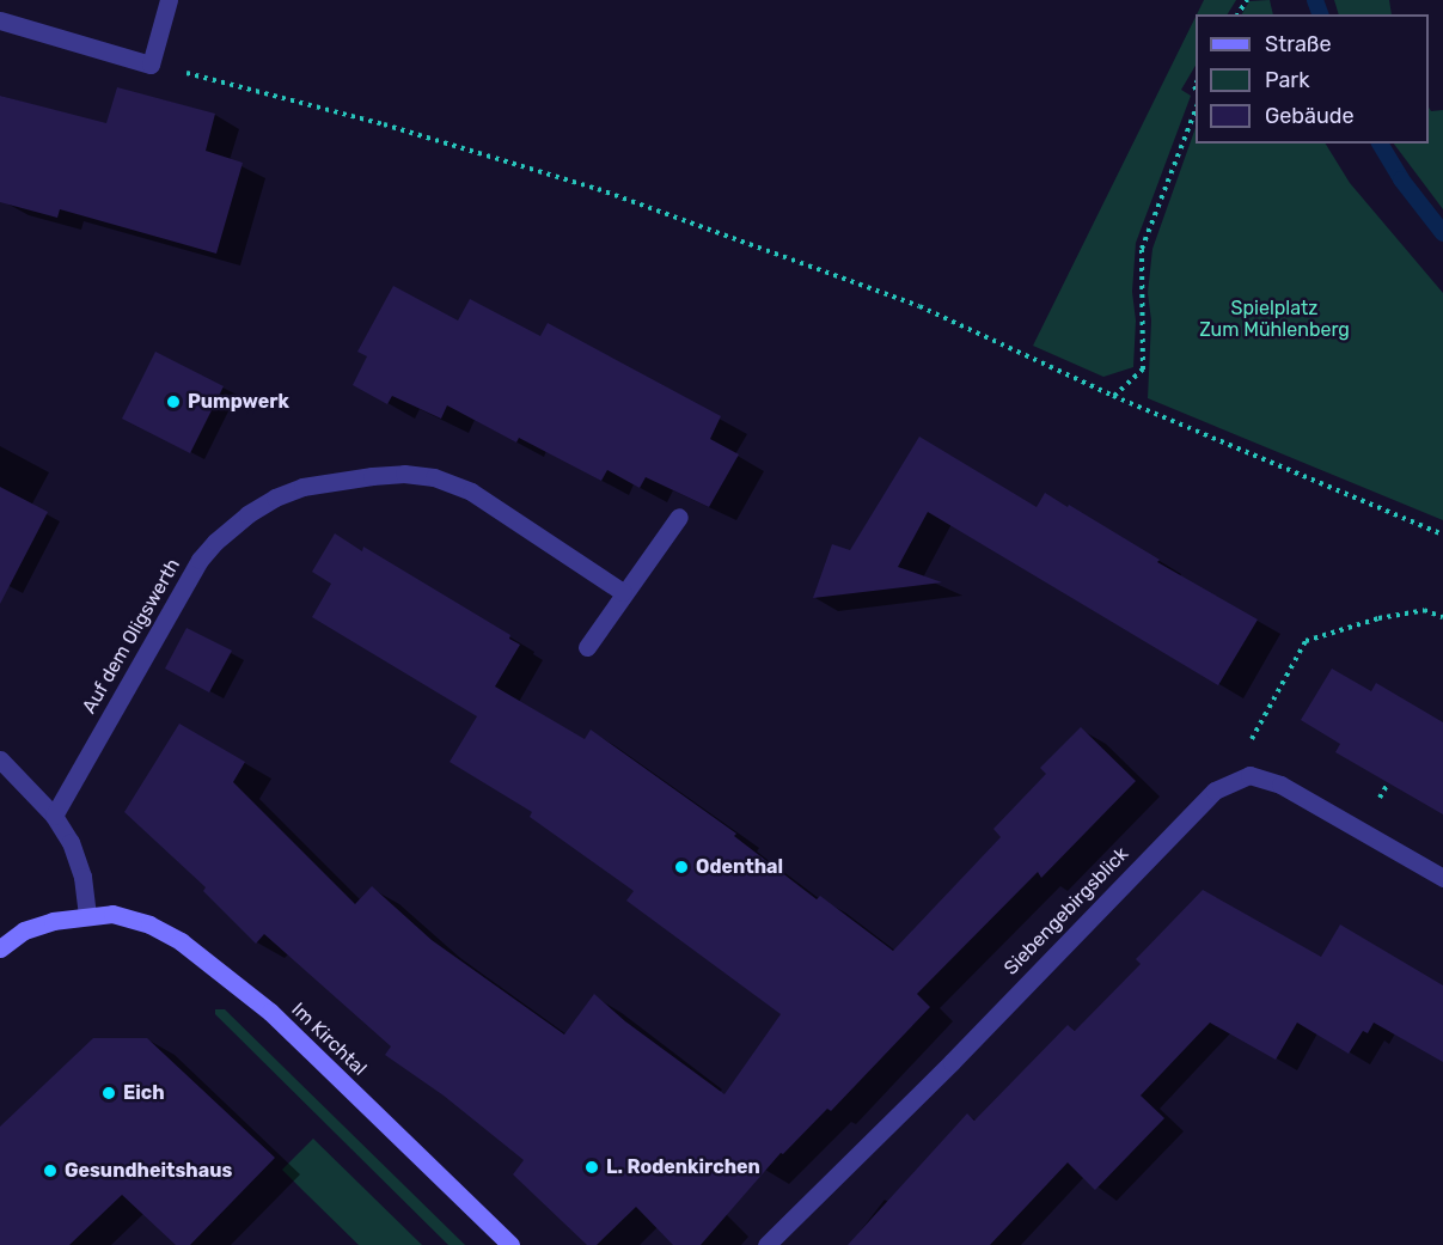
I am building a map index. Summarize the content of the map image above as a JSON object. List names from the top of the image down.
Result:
{
  "streets": {
    "street": ["Auf dem Oligswerth", "Siebengebirgsblick", "Im Kirchtal"]
  },
  "parks": ["Spielplatz Zum Mühlenberg"],
  "places": [
    "Pumpwerk",
    "Odenthal",
    "Eich",
    "L. Rodenkirchen",
    "Gesundheitshaus"
  ],
  "legend": ["Straße", "Park", "Gebäude"]
}
